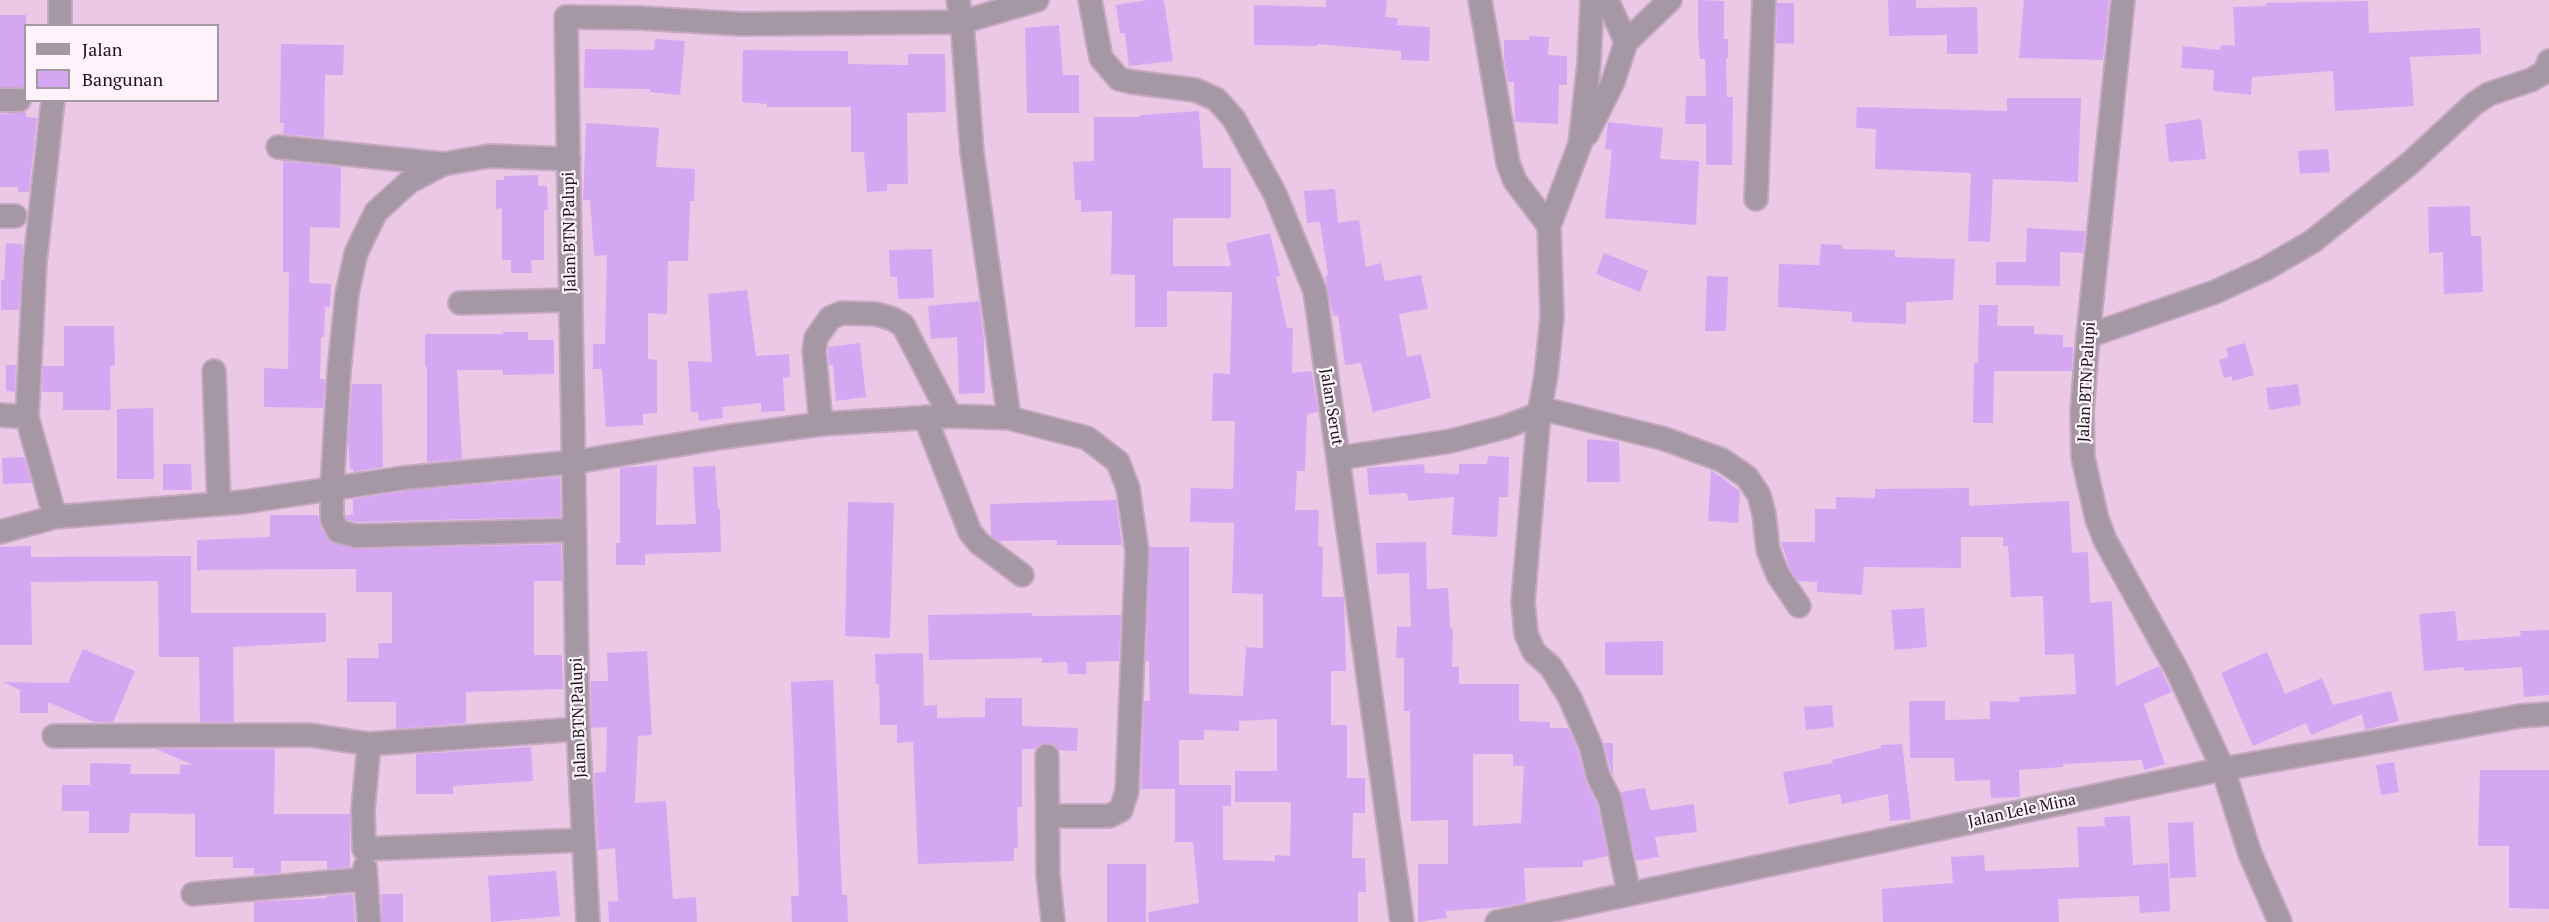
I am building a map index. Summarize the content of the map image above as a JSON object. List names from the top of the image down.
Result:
{
  "streets": {
    "street": ["Jalan BTN Palupi", "Jalan Serut", "Jalan Lele Mina"]
  },
  "crossings": [
    ["Jalan BTN Palupi", "Jalan Lele Mina"]
  ],
  "legend": ["Jalan", "Bangunan"]
}
